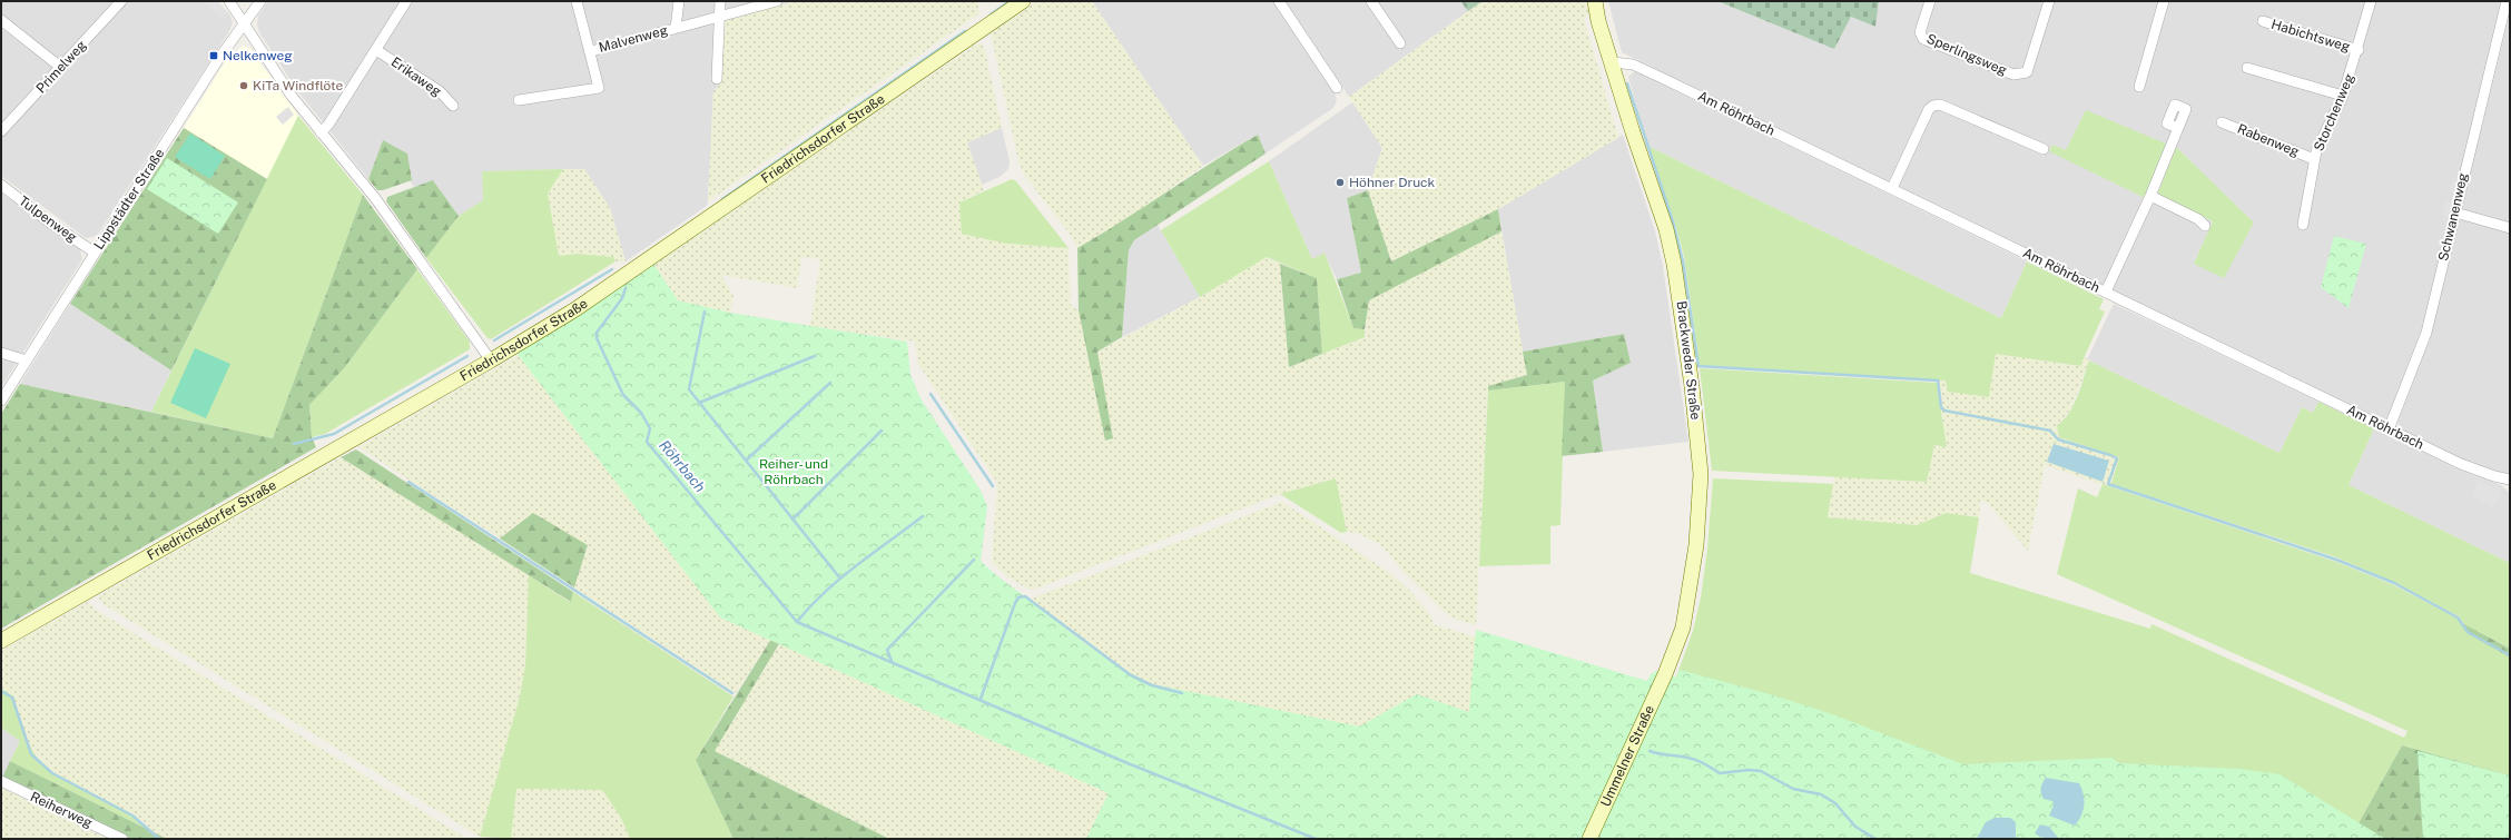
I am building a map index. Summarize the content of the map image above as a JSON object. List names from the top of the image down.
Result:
{
  "streets": {
    "main road": ["Friedrichsdorfer Straße", "Brackweder Straße", "Ummelner Straße"],
    "street": [
      "Habichtsweg",
      "Malvenweg",
      "Sperlingsweg",
      "Primelweg",
      "Erikaweg",
      "Storchenweg",
      "Am Röhrbach",
      "Rabenweg",
      "Lippstädter Straße",
      "Schwanenweg",
      "Tulpenweg",
      "Reiherweg"
    ]
  },
  "crossings": [
    ["Habichtsweg", "Storchenweg"],
    ["Storchenweg", "Rabenweg"],
    ["Am Röhrbach", "Schwanenweg"],
    ["Am Röhrbach", "Brackweder Straße"],
    ["Lippstädter Straße", "Tulpenweg"],
    ["Brackweder Straße", "Ummelner Straße"]
  ],
  "water": ["Röhrbach"],
  "parks": ["Reiher- und Röhrbach"],
  "places": {
    "transit": ["Nelkenweg"],
    "other": ["KiTa Windflöte", "Höhner Druck"]
  }
}
